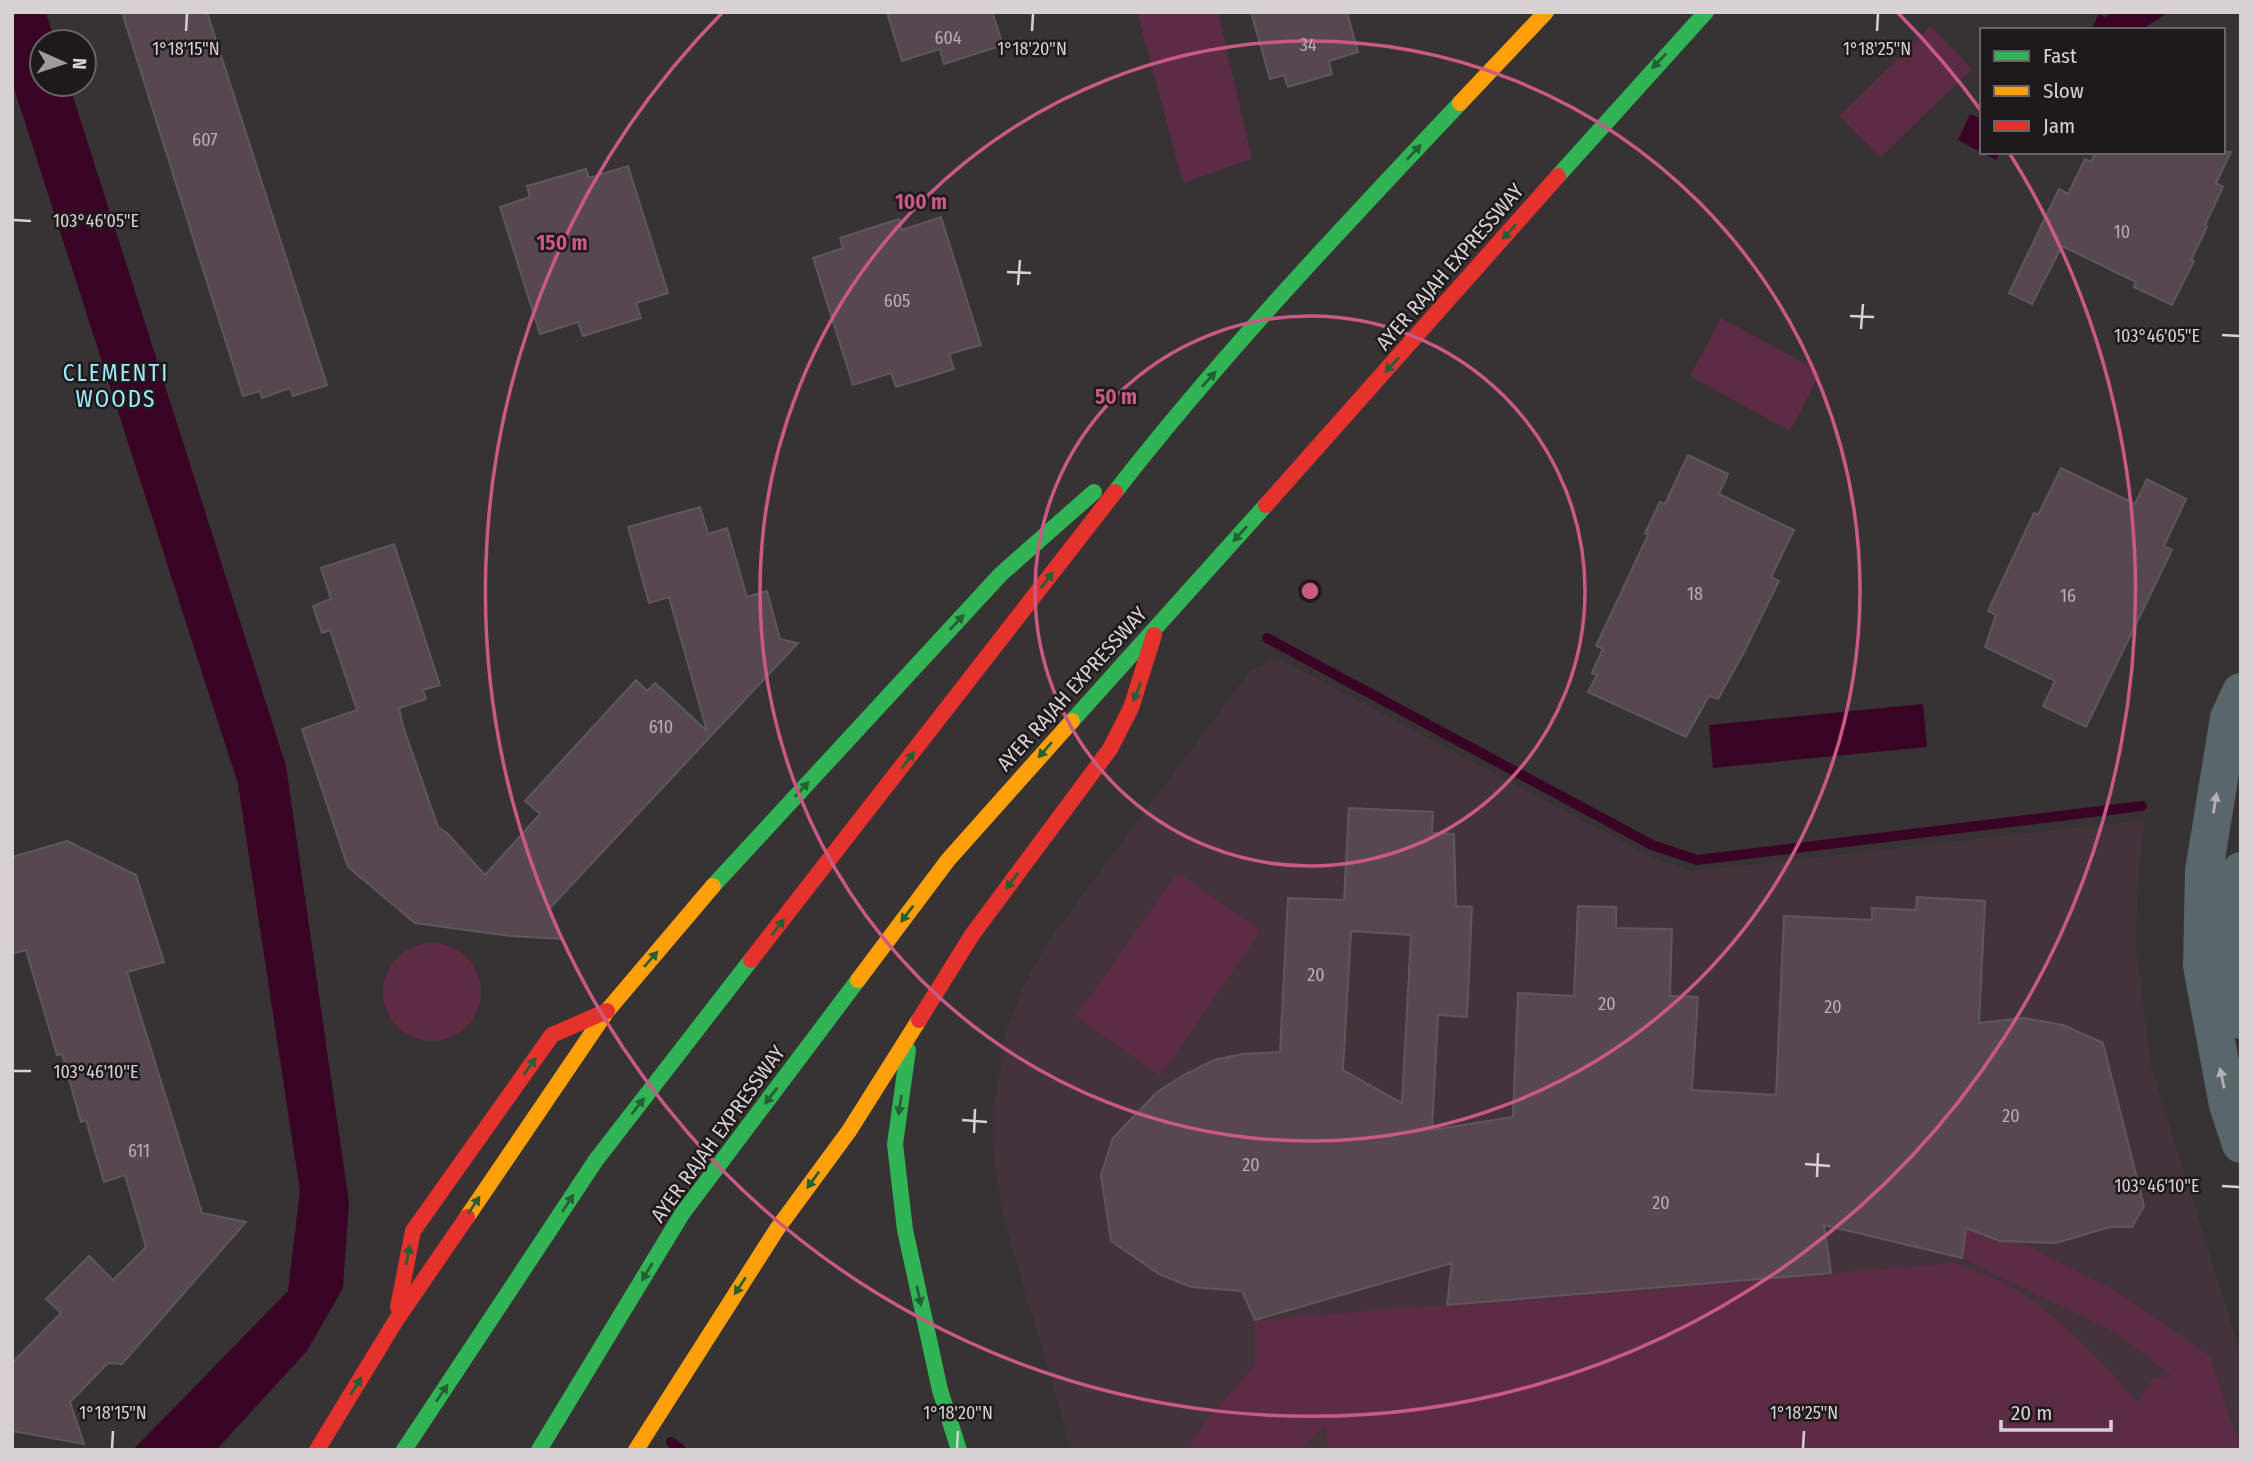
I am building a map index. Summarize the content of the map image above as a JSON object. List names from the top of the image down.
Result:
{
  "streets": {
    "highway": ["AYER RAJAH EXPRESSWAY"]
  },
  "districts": ["CLEMENTI WOODS"],
  "house_numbers": [
    "604",
    "34",
    "607",
    "10",
    "605",
    "18",
    "16",
    "610",
    "20",
    "20",
    "20",
    "20",
    "611",
    "20",
    "20"
  ],
  "legend": ["Fast", "Slow", "Jam"],
  "scale_bar": "20 m",
  "north": "right",
  "coordinates": [
    "1°18'15\"N",
    "1°18'20\"N",
    "1°18'25\"N",
    "103°46'05\"E",
    "103°46'10\"E"
  ],
  "rings": ["100 m", "150 m", "50 m"]
}
